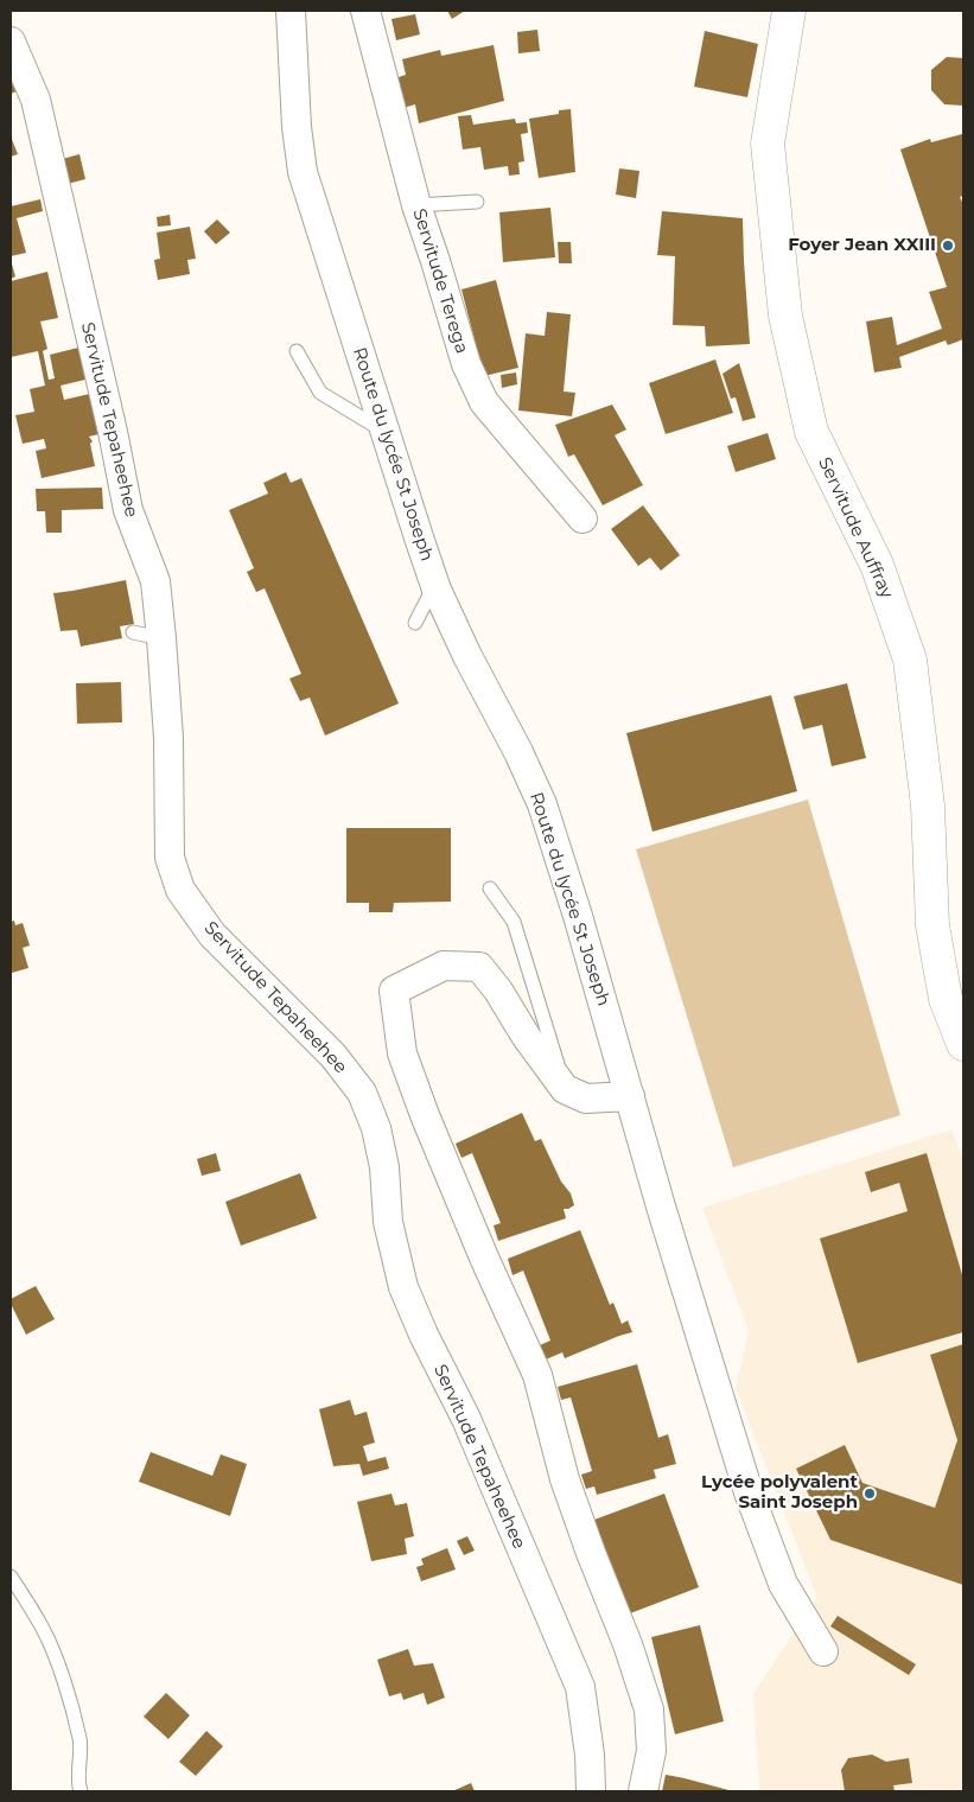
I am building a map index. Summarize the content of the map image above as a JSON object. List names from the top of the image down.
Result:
{
  "streets": {
    "street": [
      "Servitude Terega",
      "Servitude Tepaheehee",
      "Route du lycée St Joseph",
      "Servitude Auffray"
    ]
  },
  "places": ["Foyer Jean XXIII", "Lycée polyvalent Saint Joseph"]
}
